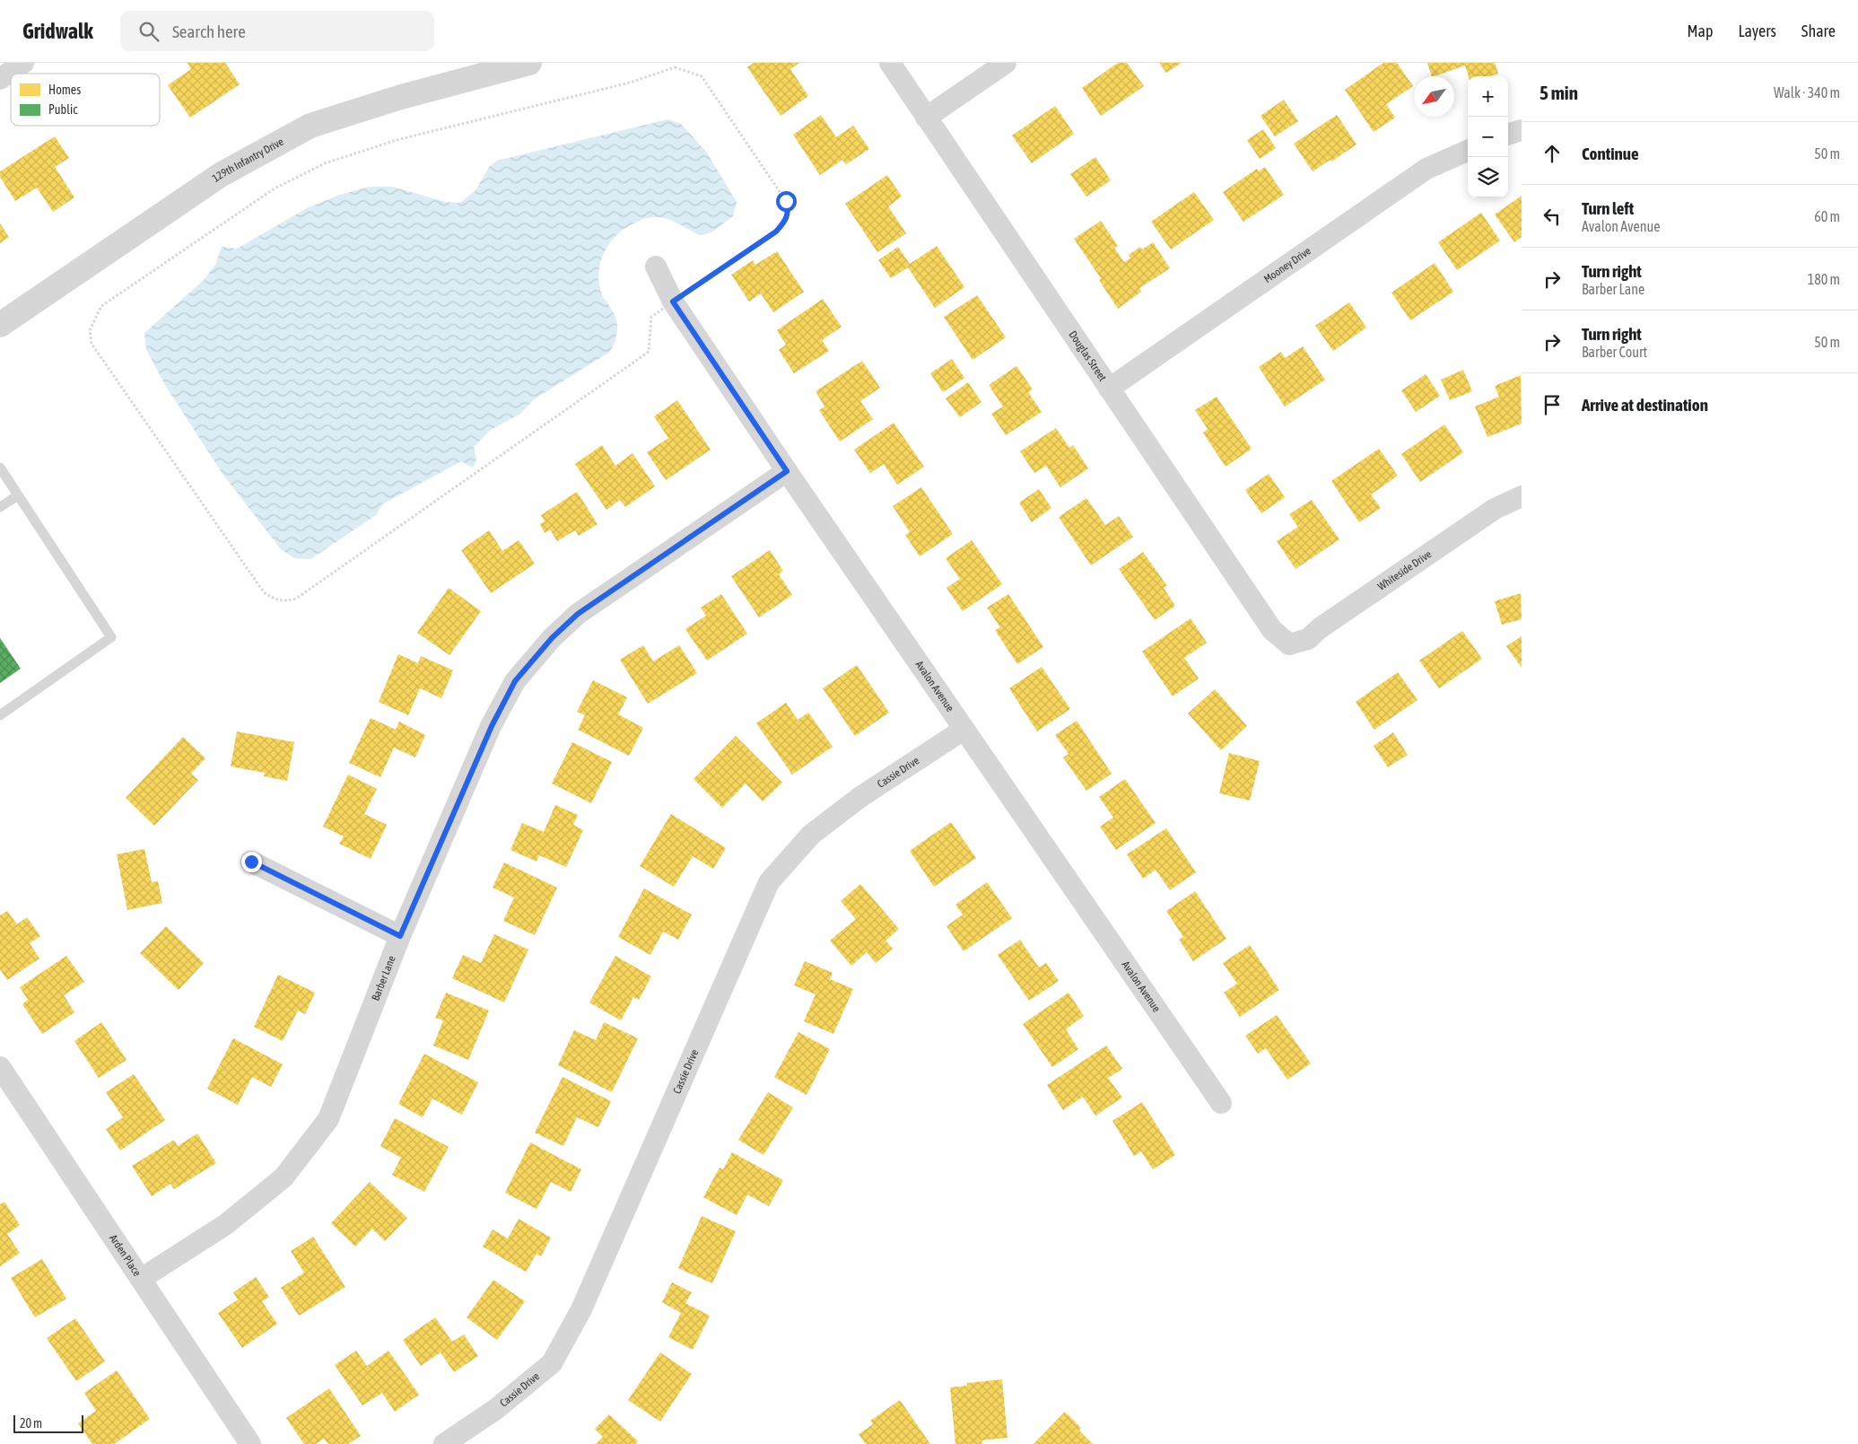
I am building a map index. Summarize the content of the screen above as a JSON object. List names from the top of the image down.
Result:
{
  "streets": {
    "street": [
      "129th Infantry Drive",
      "Mooney Drive",
      "Douglas Street",
      "Whiteside Drive",
      "Avalon Avenue",
      "Cassie Drive",
      "Barber Lane",
      "Arden Place"
    ]
  },
  "crossings": [
    ["Mooney Drive", "Douglas Street"],
    ["Douglas Street", "Whiteside Drive"],
    ["Avalon Avenue", "Cassie Drive"],
    ["Avalon Avenue", "Barber Lane"],
    ["Barber Lane", "Arden Place"]
  ],
  "legend": ["Homes", "Public"],
  "scale_bar": "20 m",
  "north": "bottom left",
  "page": {
    "header": "Gridwalk",
    "search": "Search here",
    "nav": ["Map", "Layers", "Share"],
    "heading": ["5 min", "Walk · 340 m"],
    "map_buttons": ["+", "−"],
    "list": [
      ["Continue", "50 m"],
      ["Turn left", "Avalon Avenue", "60 m"],
      ["Turn right", "Barber Lane", "180 m"],
      ["Turn right", "Barber Court", "50 m"],
      "Arrive at destination"
    ],
    "scale": "20 m"
  }
}
